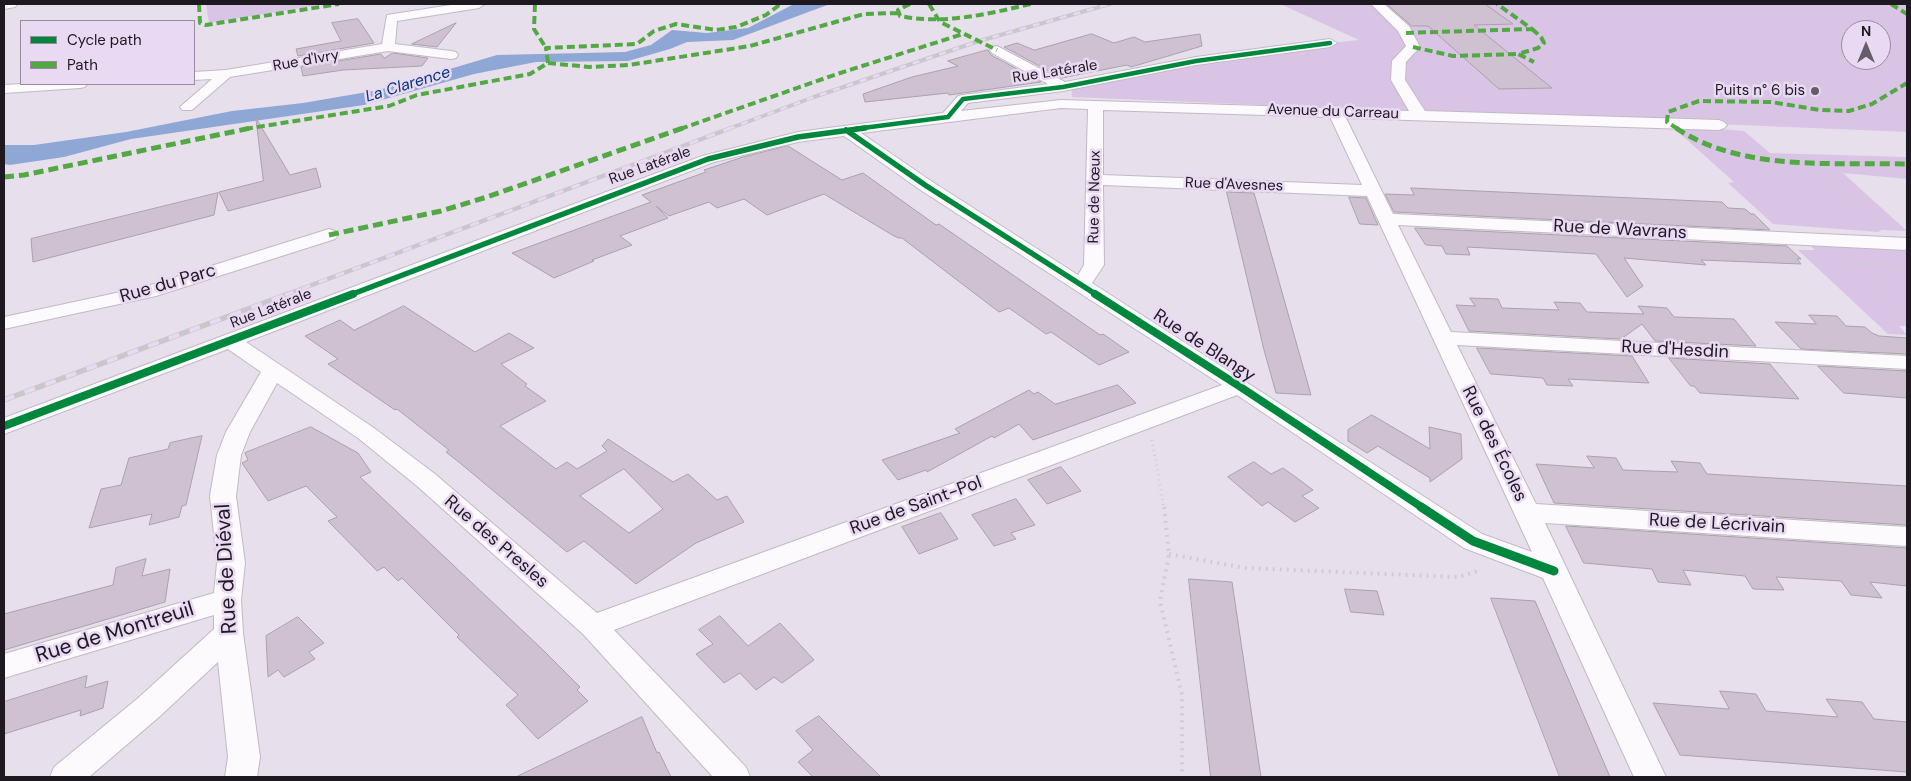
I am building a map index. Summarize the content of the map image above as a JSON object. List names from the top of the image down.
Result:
{
  "streets": {
    "street": [
      "Rue d'Ivry",
      "Rue Latérale",
      "Avenue du Carreau",
      "Rue d'Avesnes",
      "Rue de Nœux",
      "Rue de Wavrans",
      "Rue du Parc",
      "Rue de Blangy",
      "Rue d'Hesdin",
      "Rue des Écoles",
      "Rue de Saint-Pol",
      "Rue de Lécrivain",
      "Rue des Presles",
      "Rue de Diéval",
      "Rue de Montreuil"
    ]
  },
  "crossings": [
    ["Rue Latérale", "Avenue du Carreau"],
    ["Rue Latérale", "Rue de Blangy"],
    ["Rue Latérale", "Rue des Presles"],
    ["Avenue du Carreau", "Rue de Nœux"],
    ["Avenue du Carreau", "Rue des Écoles"],
    ["Rue d'Avesnes", "Rue de Nœux"],
    ["Rue d'Avesnes", "Rue des Écoles"],
    ["Rue de Nœux", "Rue de Blangy"],
    ["Rue de Wavrans", "Rue des Écoles"],
    ["Rue de Blangy", "Rue des Écoles"],
    ["Rue de Blangy", "Rue de Saint-Pol"],
    ["Rue d'Hesdin", "Rue des Écoles"],
    ["Rue des Écoles", "Rue de Lécrivain"],
    ["Rue de Saint-Pol", "Rue des Presles"],
    ["Rue des Presles", "Rue de Diéval"],
    ["Rue de Diéval", "Rue de Montreuil"]
  ],
  "water": ["La Clarence"],
  "places": ["Puits n° 6 bis"],
  "legend": ["Cycle path", "Path"],
  "north": "top"
}
